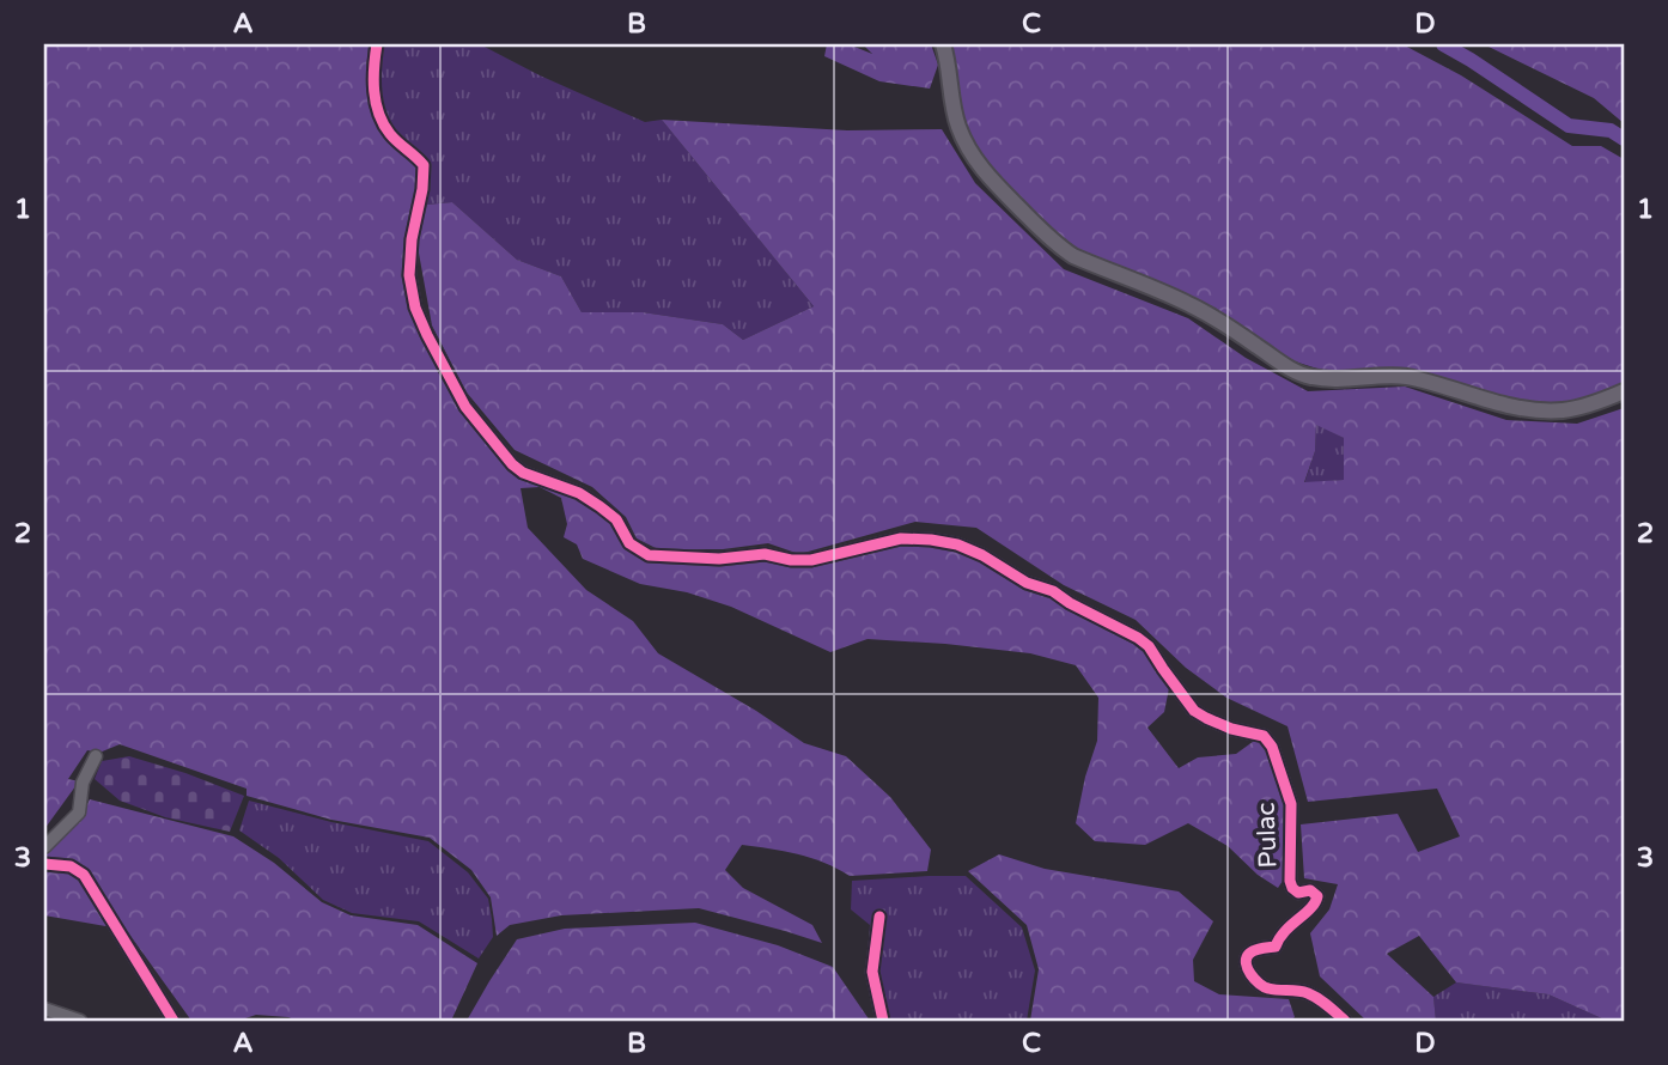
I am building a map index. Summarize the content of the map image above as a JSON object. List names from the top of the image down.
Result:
{
  "streets": {
    "street": ["Pulac"]
  },
  "grid": {
    "columns": [
      "A",
      "B",
      "C",
      "D"
    ],
    "rows": ["1", "2", "3"]
  }
}
